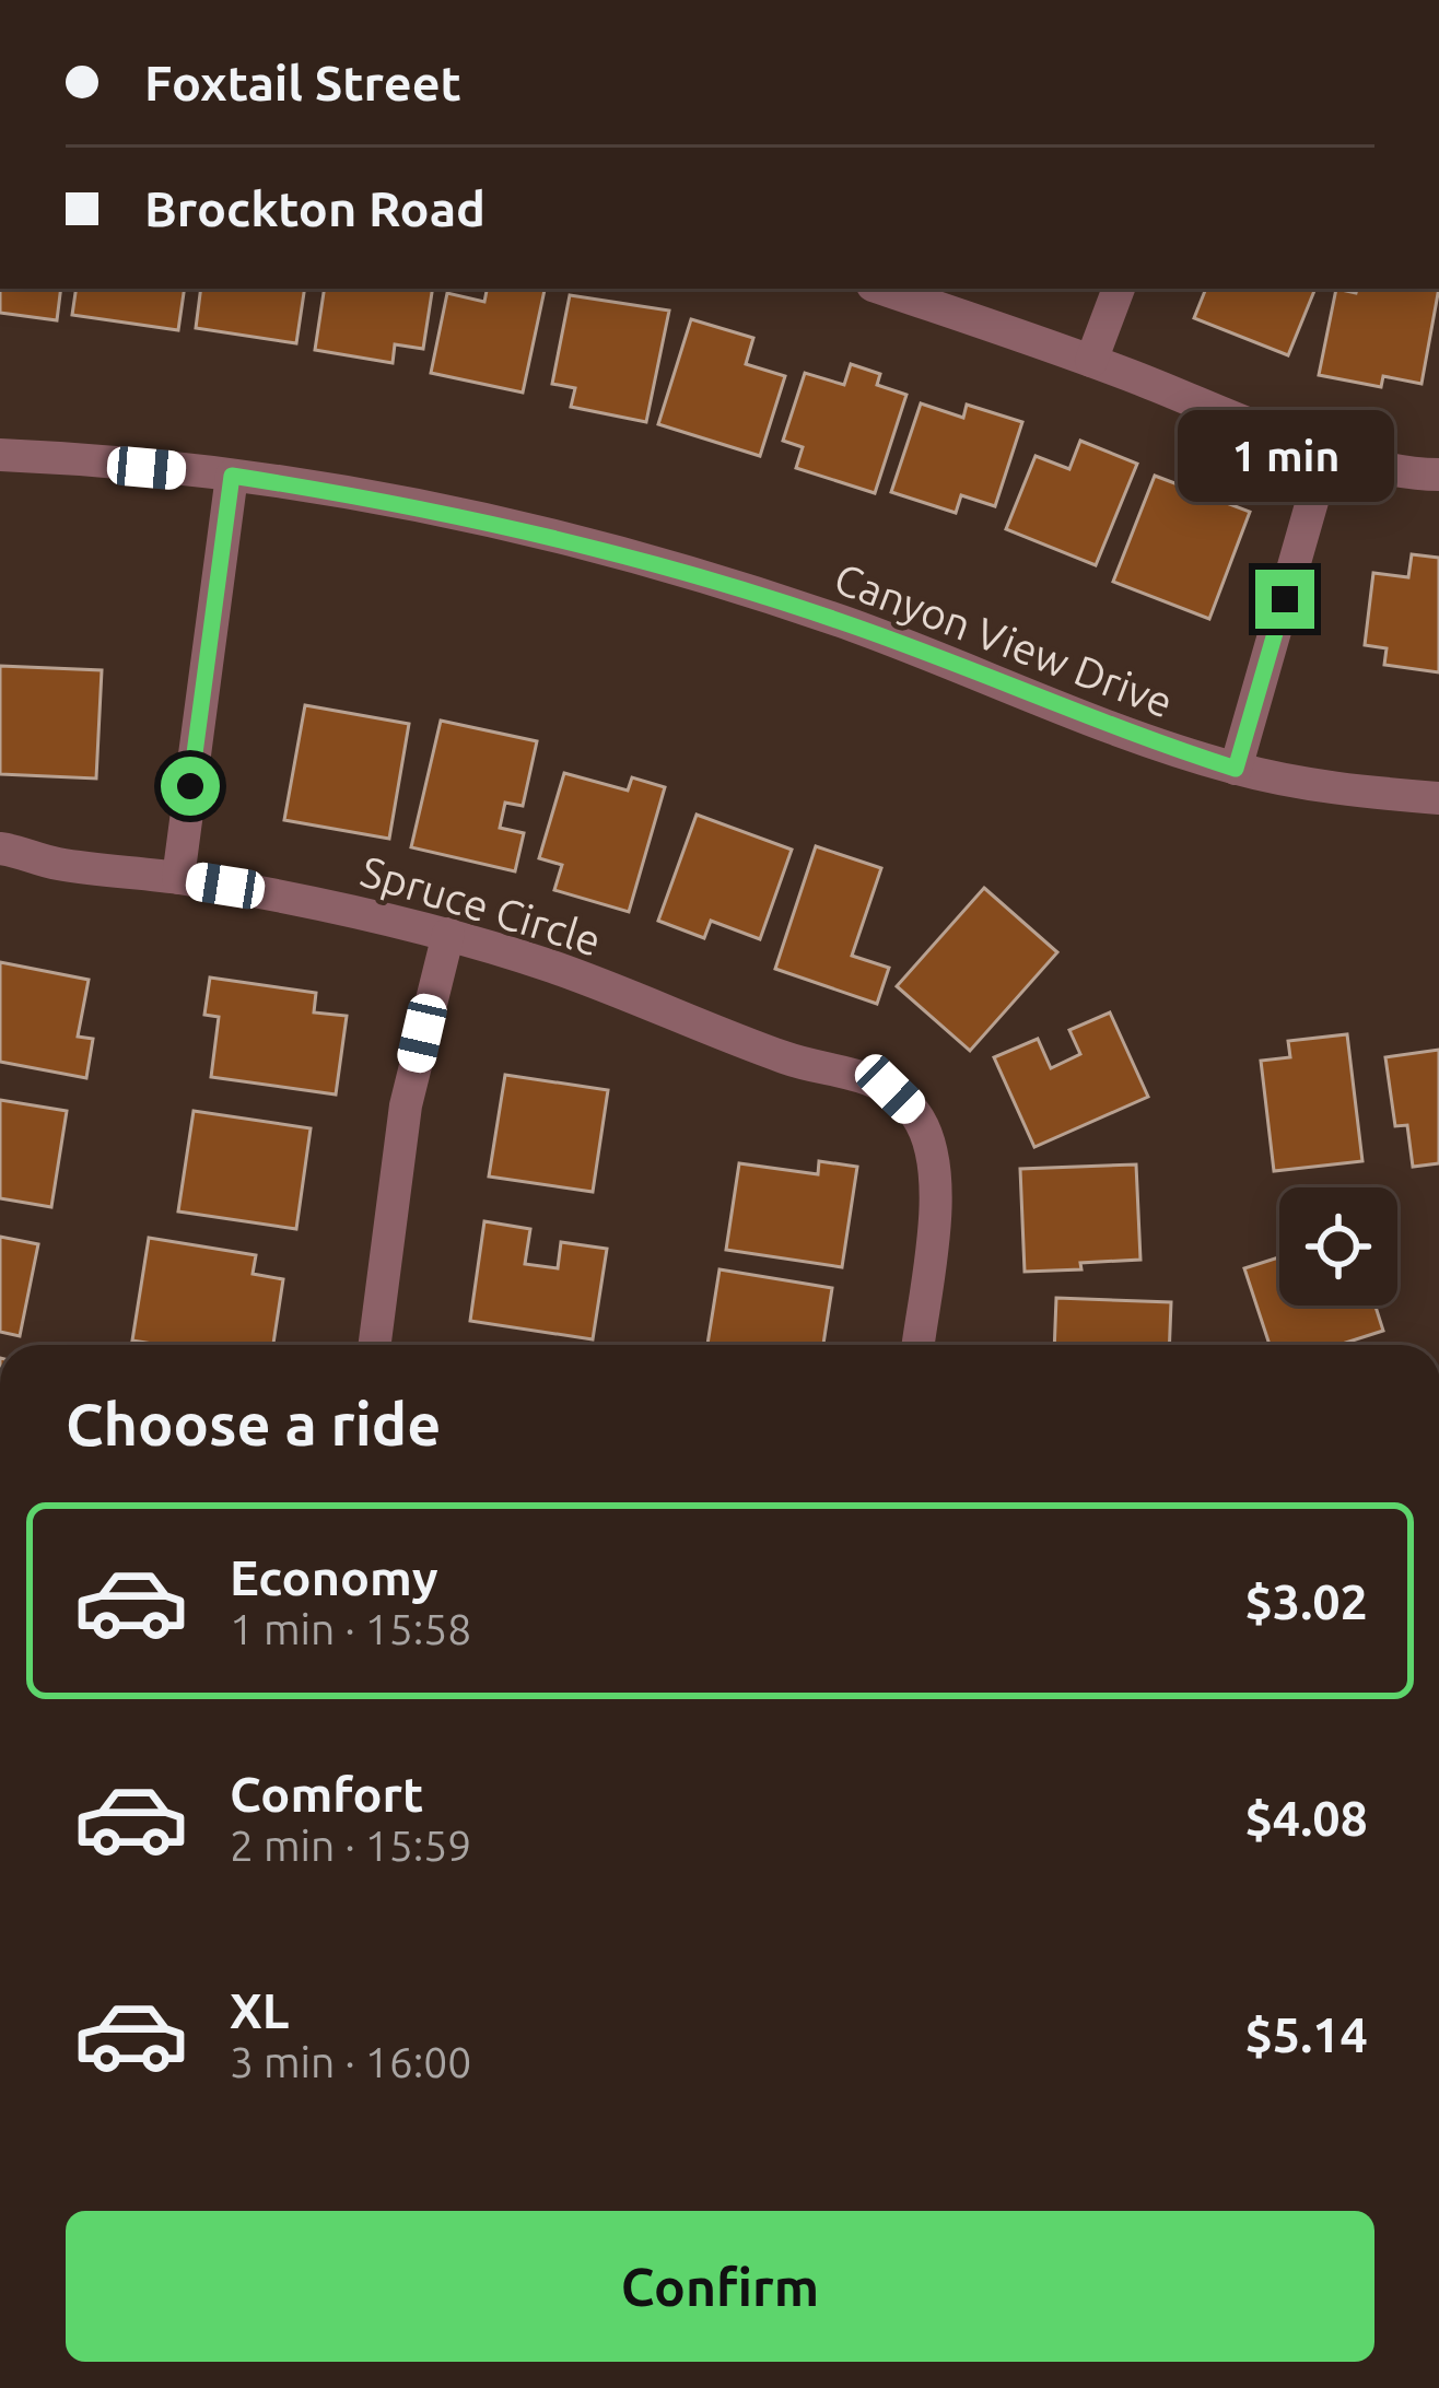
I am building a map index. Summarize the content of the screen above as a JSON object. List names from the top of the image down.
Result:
{
  "streets": {
    "street": ["Canyon View Drive", "Spruce Circle"]
  },
  "page": {
    "banner": ["Foxtail Street", "Brockton Road"],
    "bubble": "1 min",
    "heading": "Choose a ride",
    "list": [
      {
        "name": "Economy",
        "note": "1 min · 15:58",
        "value": "$3.02"
      },
      {
        "name": "Comfort",
        "note": "2 min · 15:59",
        "value": "$4.08"
      },
      {
        "name": "XL",
        "note": "3 min · 16:00",
        "value": "$5.14"
      }
    ],
    "buttons": "Confirm"
  }
}
